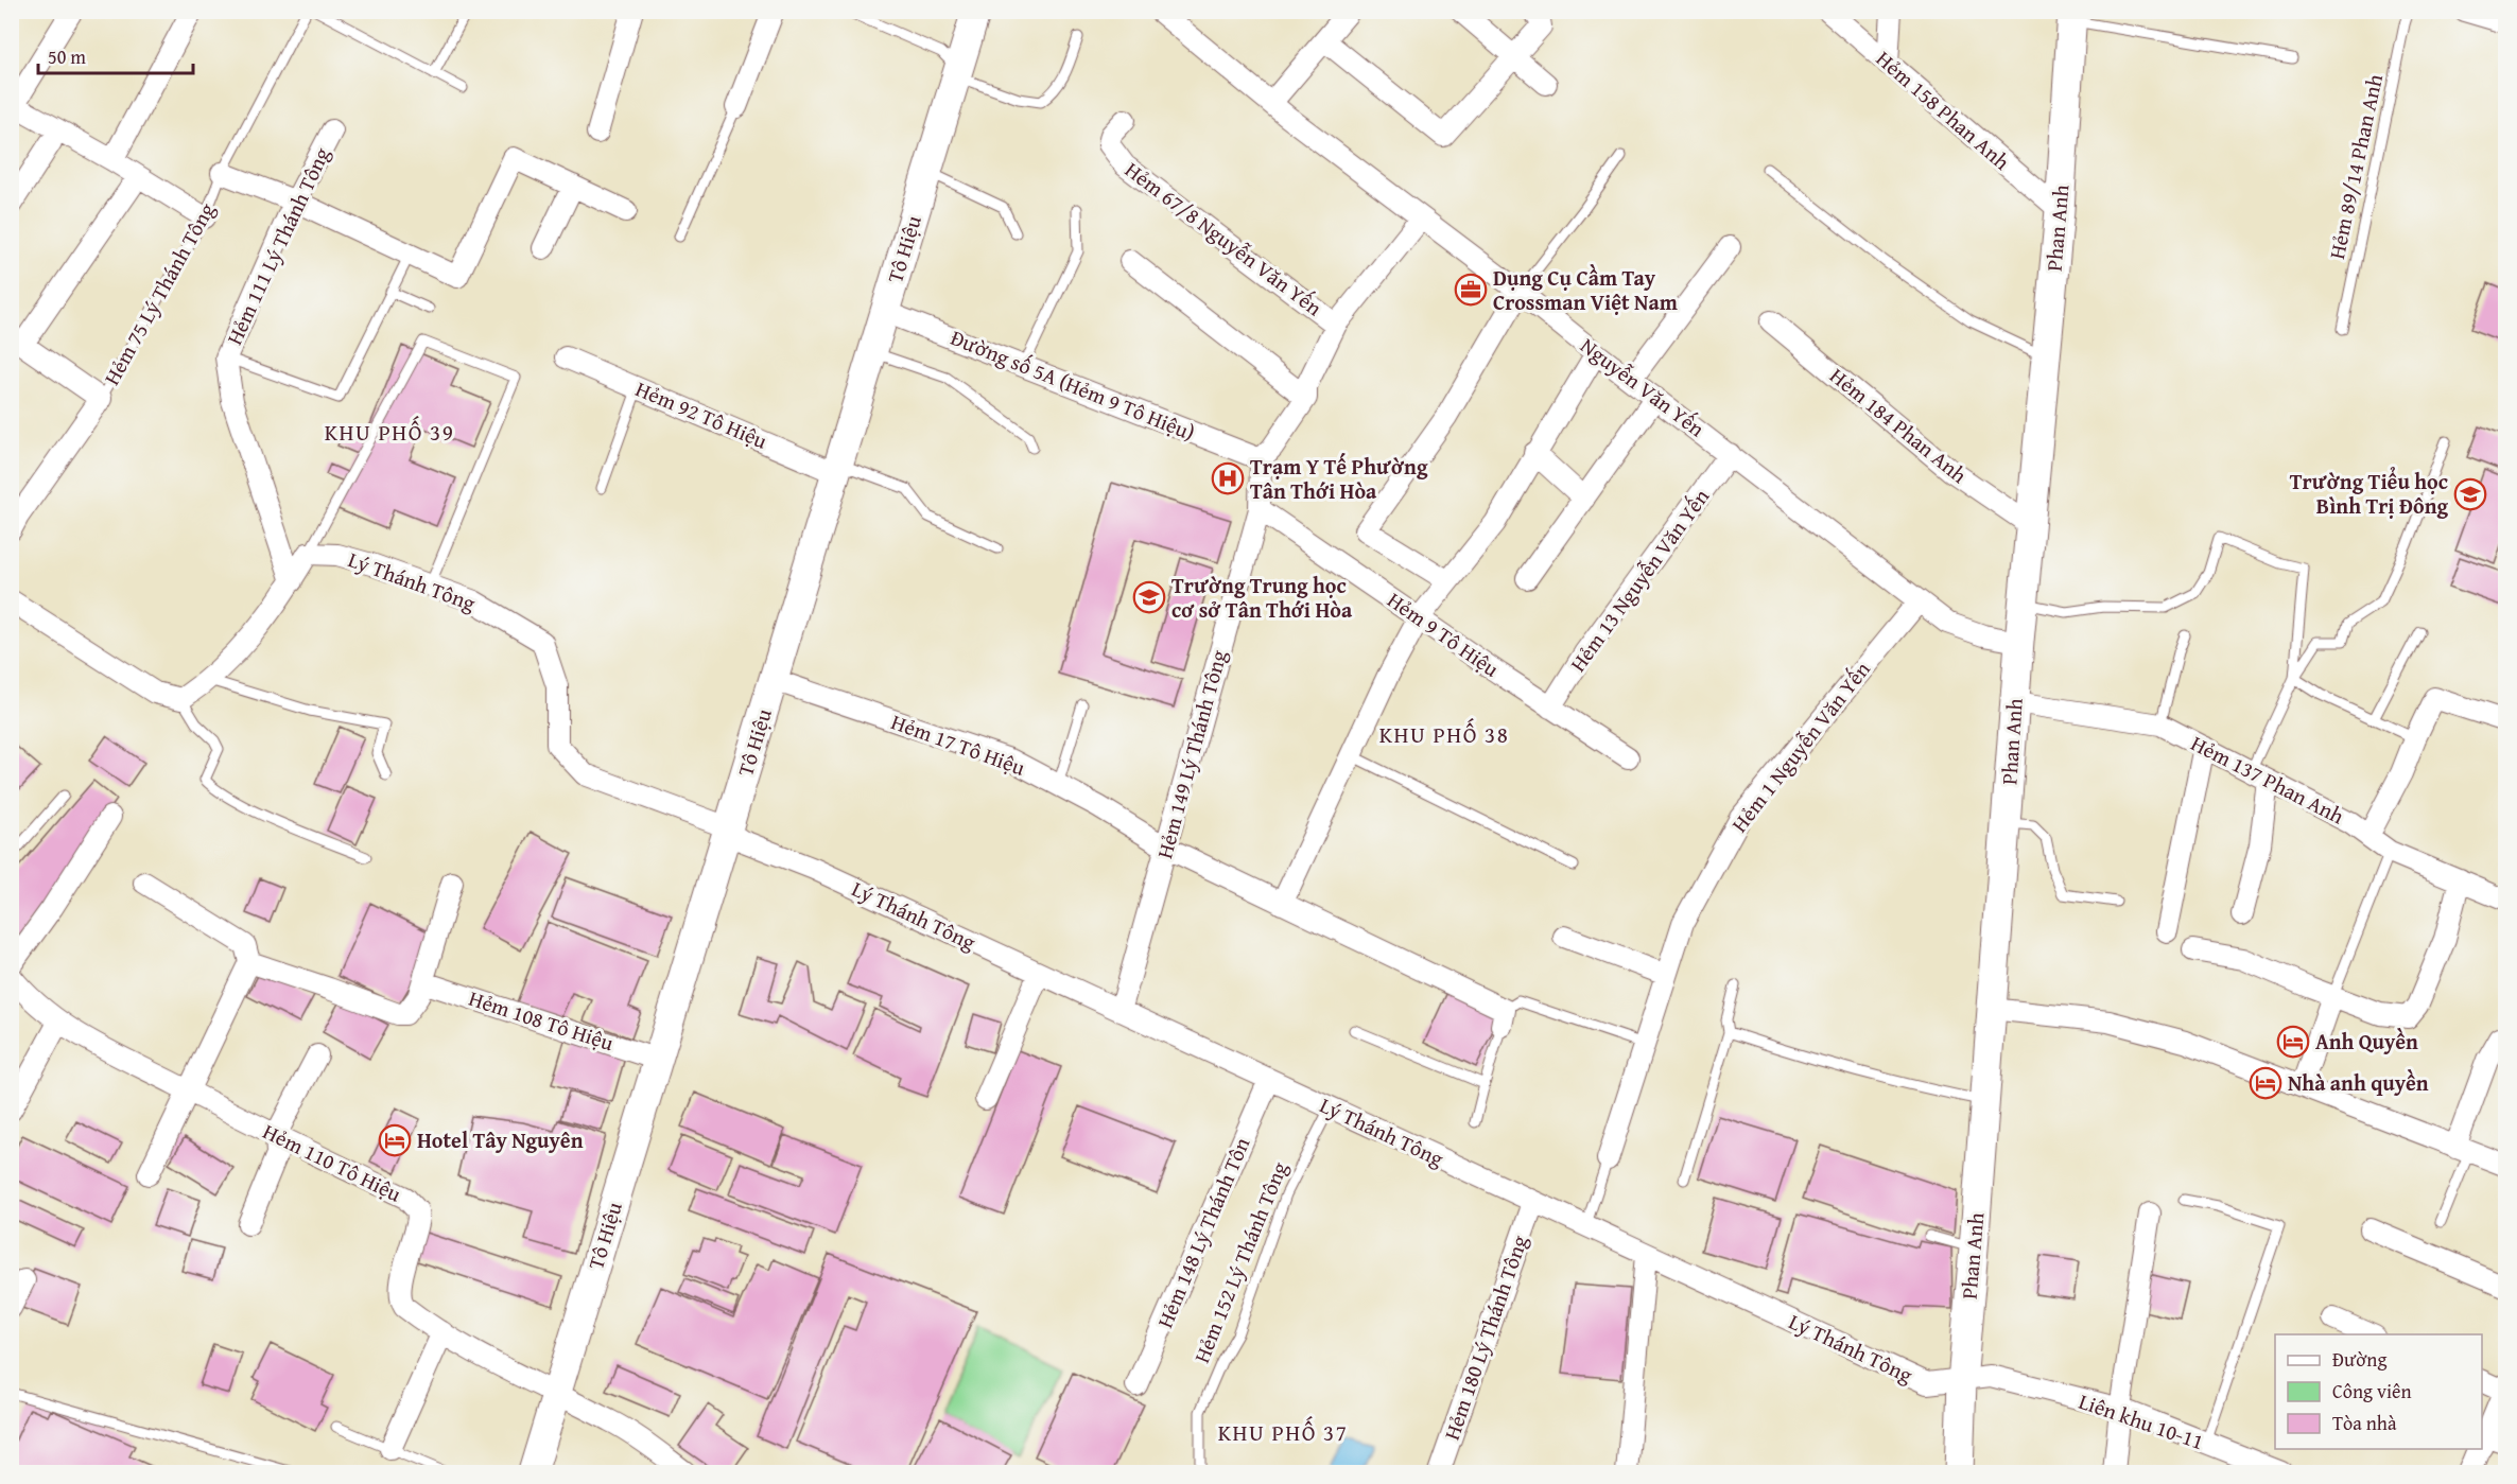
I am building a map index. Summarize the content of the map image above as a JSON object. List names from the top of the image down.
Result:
{
  "streets": {
    "street": [
      "Hẻm 158 Phan Anh",
      "Phan Anh",
      "Hẻm 67/8 Nguyễn Văn Yến",
      "Hẻm 111 Lý Thánh Tông",
      "Tô Hiệu",
      "Hẻm 75 Lý Thánh Tông",
      "Đường số 5A (Hẻm 9 Tô Hiệu)",
      "Nguyễn Văn Yến",
      "Hẻm 92 Tô Hiệu",
      "Hẻm 184 Phan Anh",
      "Hẻm 13 Nguyễn Văn Yến",
      "Lý Thánh Tông",
      "Hẻm 9 Tô Hiệu",
      "Hẻm 17 Tô Hiệu",
      "Hẻm 1 Nguyễn Văn Yến",
      "Hẻm 149 Lý Thánh Tông",
      "Hẻm 137 Phan Anh",
      "Hẻm 108 Tô Hiệu",
      "Hẻm 110 Tô Hiệu",
      "Hẻm 148 Lý Thánh Tôn",
      "Hẻm 180 Lý Thánh Tông",
      "Liên khu 10-11"
    ],
    "lane": ["Hẻm 89/14 Phan Anh", "Hẻm 152 Lý Thánh Tông"]
  },
  "crossings": [
    ["Hẻm 158 Phan Anh", "Phan Anh"],
    ["Phan Anh", "Nguyễn Văn Yến"],
    ["Phan Anh", "Hẻm 184 Phan Anh"],
    ["Phan Anh", "Lý Thánh Tông"],
    ["Phan Anh", "Hẻm 137 Phan Anh"],
    ["Phan Anh", "Liên khu 10-11"],
    ["Tô Hiệu", "Đường số 5A (Hẻm 9 Tô Hiệu)"],
    ["Tô Hiệu", "Hẻm 92 Tô Hiệu"],
    ["Tô Hiệu", "Lý Thánh Tông"],
    ["Tô Hiệu", "Hẻm 17 Tô Hiệu"],
    ["Tô Hiệu", "Hẻm 108 Tô Hiệu"],
    ["Tô Hiệu", "Hẻm 110 Tô Hiệu"],
    ["Đường số 5A (Hẻm 9 Tô Hiệu)", "Hẻm 149 Lý Thánh Tông"],
    ["Nguyễn Văn Yến", "Hẻm 13 Nguyễn Văn Yến"],
    ["Nguyễn Văn Yến", "Hẻm 1 Nguyễn Văn Yến"],
    ["Hẻm 13 Nguyễn Văn Yến", "Hẻm 9 Tô Hiệu"],
    ["Lý Thánh Tông", "Hẻm 149 Lý Thánh Tông"],
    ["Lý Thánh Tông", "Hẻm 148 Lý Thánh Tôn"],
    ["Lý Thánh Tông", "Hẻm 152 Lý Thánh Tông"],
    ["Lý Thánh Tông", "Hẻm 180 Lý Thánh Tông"],
    ["Lý Thánh Tông", "Liên khu 10-11"],
    ["Hẻm 9 Tô Hiệu", "Hẻm 149 Lý Thánh Tông"],
    ["Hẻm 17 Tô Hiệu", "Hẻm 149 Lý Thánh Tông"]
  ],
  "districts": ["KHU PHỐ 39", "KHU PHỐ 38", "KHU PHỐ 37"],
  "places": {
    "office": ["Dụng Cụ Cầm Tay Crossman Việt Nam"],
    "hospital": ["Trạm Y Tế Phường Tân Thới Hòa"],
    "school or university": ["Trường Tiểu học Bình Trị Đông", "Trường Trung học cơ sở Tân Thới Hòa"],
    "hotel": ["Anh Quyền", "Nhà anh quyền", "Hotel Tây Nguyên"]
  },
  "legend": ["Đường", "Công viên", "Tòa nhà"],
  "scale_bar": "50 m"
}
